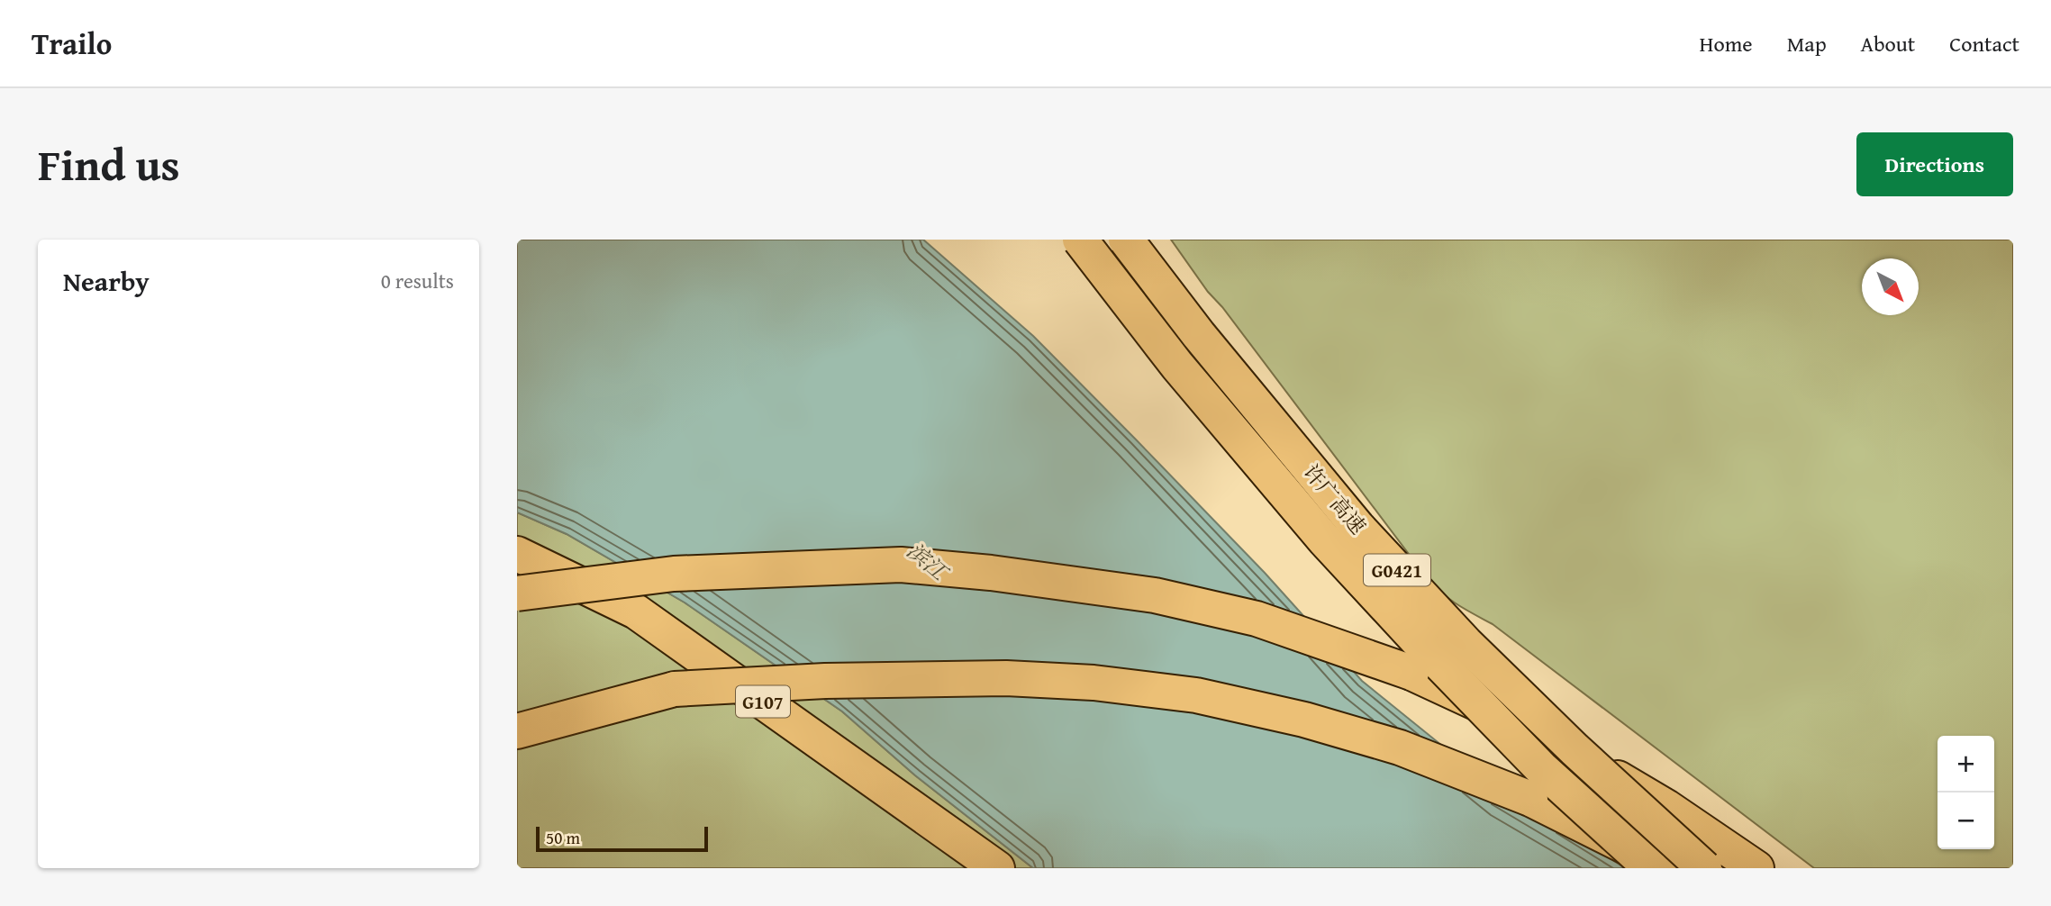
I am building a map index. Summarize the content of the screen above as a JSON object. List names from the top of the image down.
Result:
{
  "streets": {
    "highway": ["许广高速", "G0421", "G107"]
  },
  "water": ["滨江"],
  "scale_bar": "50 m",
  "north": "bottom right",
  "page": {
    "header": "Trailo",
    "nav": [
      "Home",
      "Map",
      "About",
      "Contact"
    ],
    "title": "Find us",
    "buttons": "Directions",
    "heading": ["Nearby", "0 results"],
    "map_buttons": ["+", "−"],
    "scale": "50 m"
  }
}
